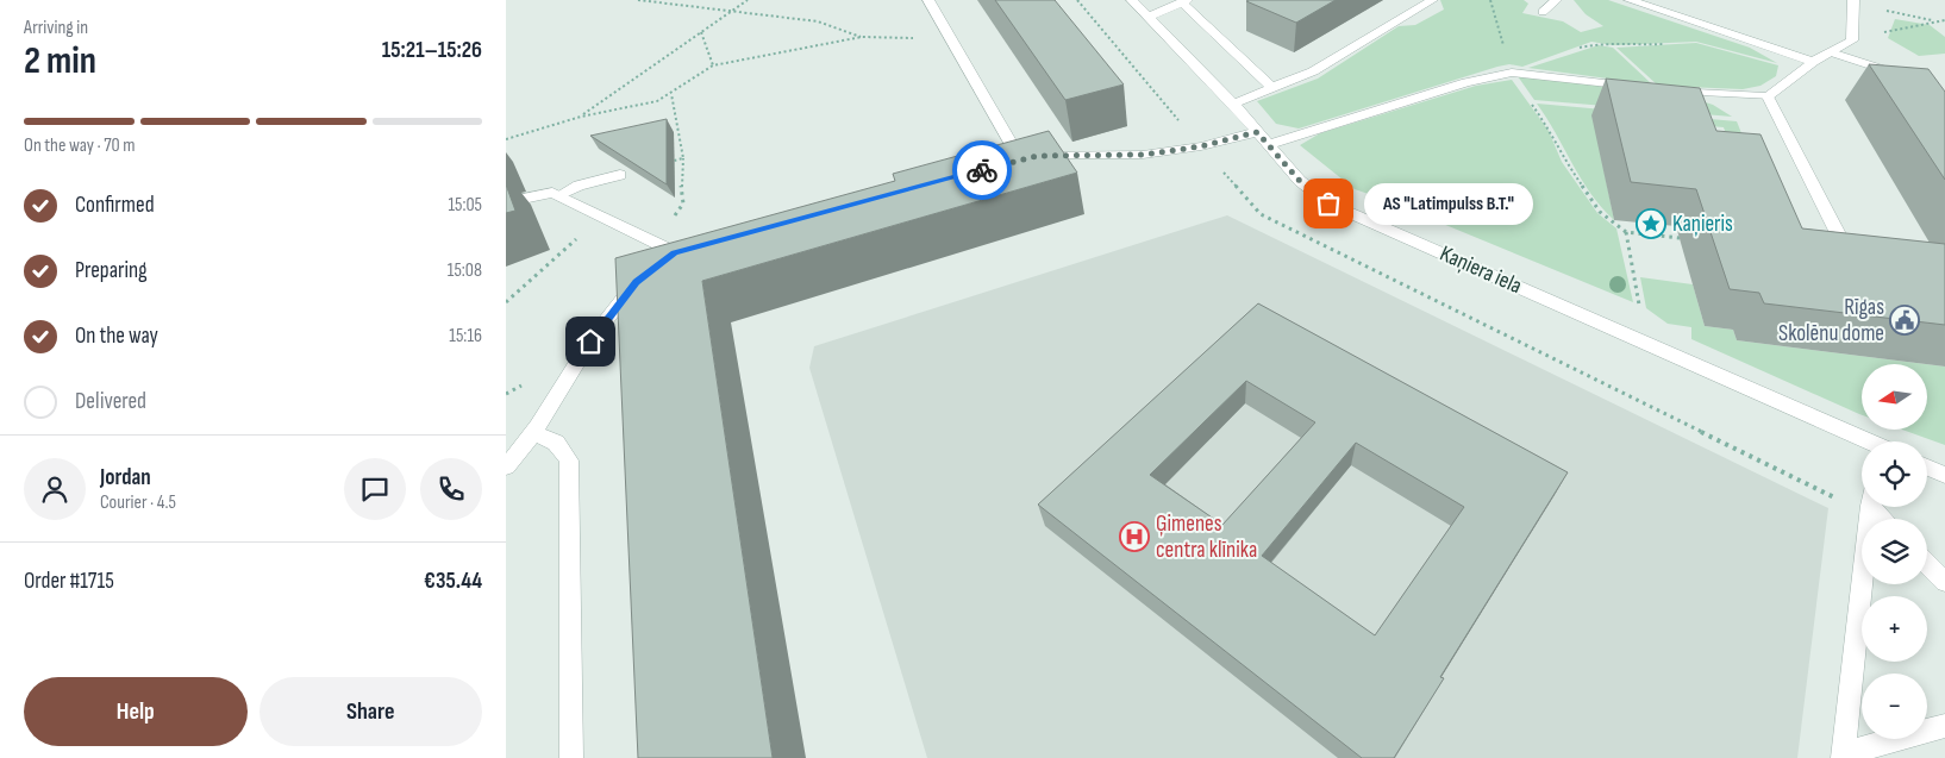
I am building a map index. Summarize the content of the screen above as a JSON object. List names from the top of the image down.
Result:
{
  "streets": {
    "street": ["Kaņiera iela"]
  },
  "places": {
    "other": ["AS \"Latimpulss B.T.\""],
    "place": ["Kaņieris"],
    "public building": ["Rīgas Skolēnu dome"],
    "hospital": ["Ģimenes centra klīnika"]
  },
  "north": "left",
  "page": {
    "heading": ["2 min", "Arriving in", "15:21–15:26"],
    "panel": [
      "Jordan",
      "Courier · 4.5",
      "Order #1715",
      "€35.44"
    ],
    "bar": "On the way · 70 m",
    "list": [
      ["Confirmed", "15:05"],
      ["Preparing", "15:08"],
      ["On the way", "15:16"],
      "Delivered"
    ],
    "bubble": "AS \"Latimpulss B.T.\"",
    "map_buttons": ["+", "−"],
    "buttons": ["Help", "Share"]
  }
}
